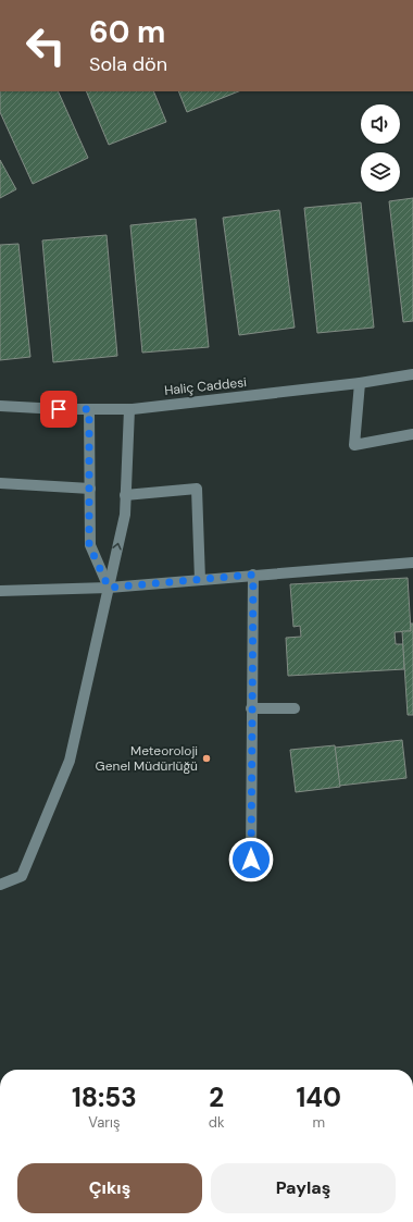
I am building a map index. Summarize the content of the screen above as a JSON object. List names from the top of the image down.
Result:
{
  "streets": {
    "street": ["Haliç Caddesi"]
  },
  "places": ["Meteoroloji Genel Müdürlüğü"],
  "page": {
    "turn": ["60 m", "Sola dön"],
    "eta": [
      "18:53",
      "Varış",
      "2",
      "dk",
      "140",
      "m"
    ],
    "buttons": ["Çıkış", "Paylaş"]
  }
}
